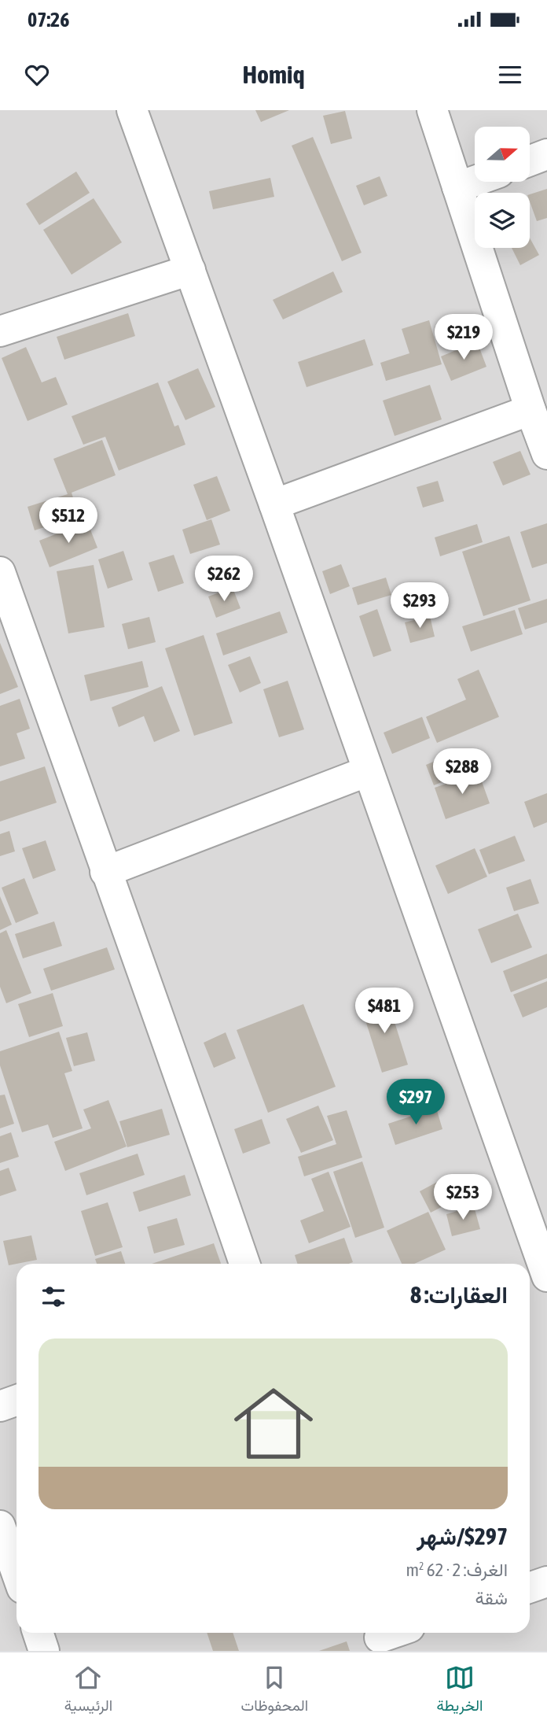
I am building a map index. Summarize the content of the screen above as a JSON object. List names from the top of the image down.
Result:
{
  "north": "right",
  "page": {
    "status": "07:26",
    "header": "Homiq",
    "price": [
      "$219",
      "$512",
      "$262",
      "$293",
      "$288",
      "$481",
      "$297",
      "$253"
    ],
    "heading": "العقارات: 8",
    "list": [
      {
        "name": "$297/شهر",
        "note": "الغرف: 2 · 62 m² · شقة"
      }
    ],
    "tabs": ["الخريطة", "المحفوظات", "الرئيسية"]
  }
}
